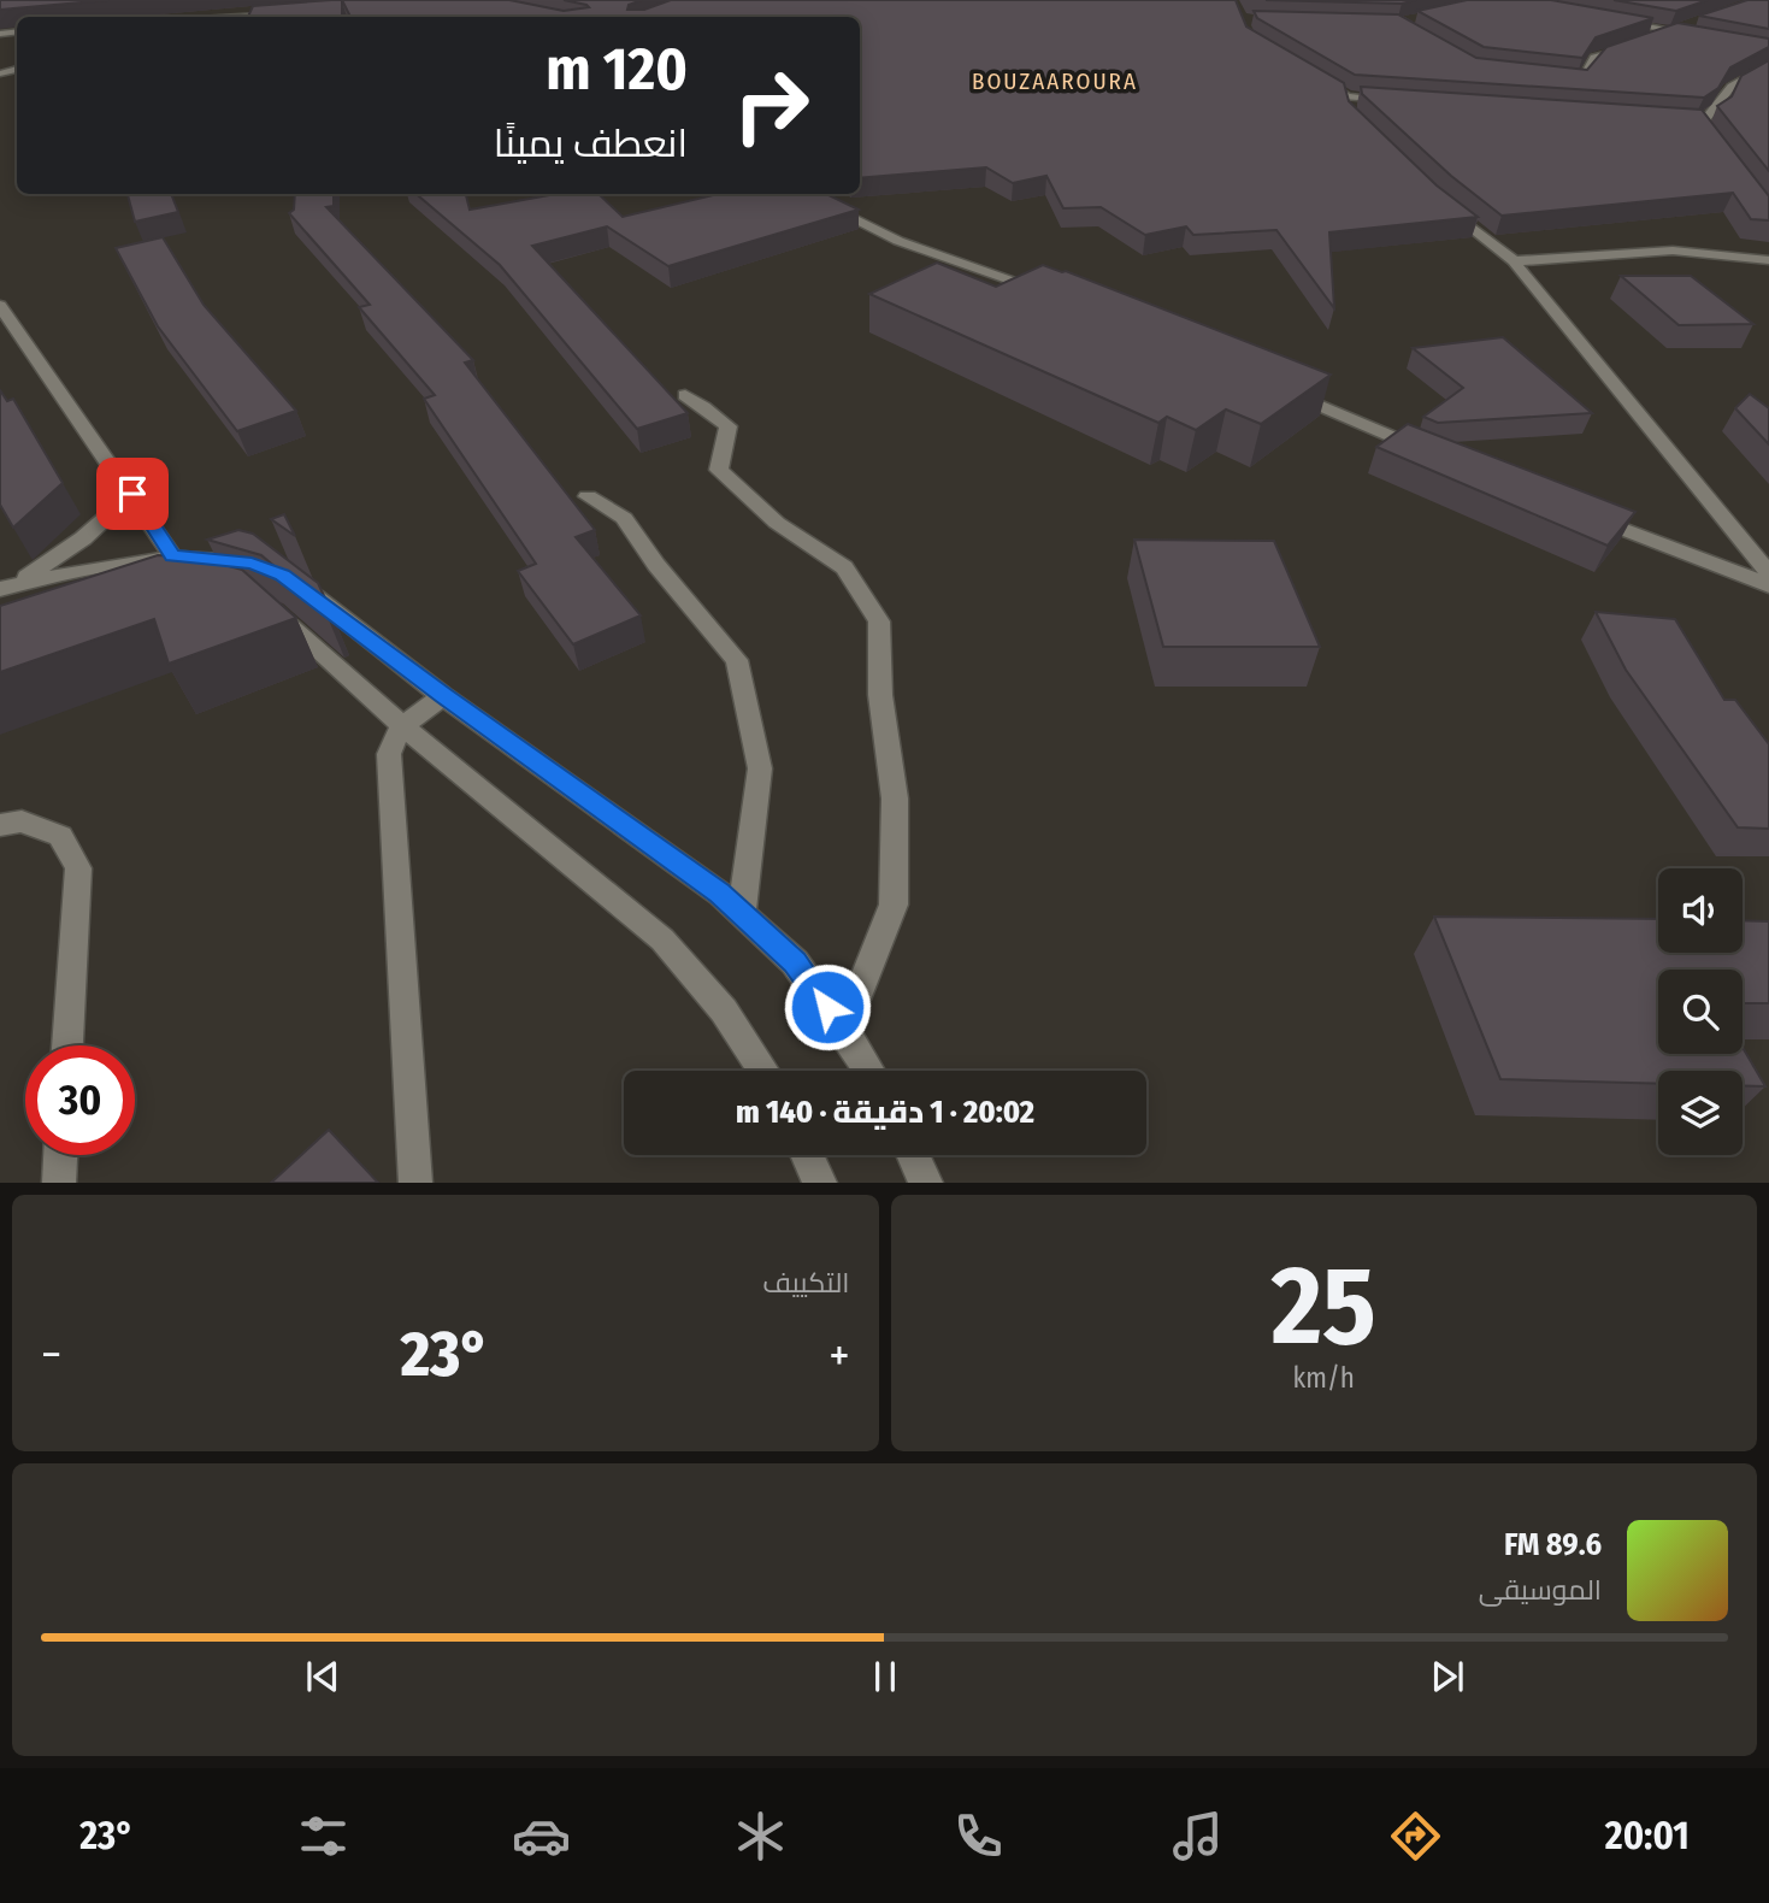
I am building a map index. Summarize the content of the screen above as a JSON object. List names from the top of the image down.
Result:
{
  "districts": ["BOUZAAROURA"],
  "page": {
    "turn": ["120 m", "انعطف يمينًا"],
    "limit": "30",
    "trip": "20:02 · 1 دقيقة · 140 m",
    "tile": [
      ["25", "km/h"],
      "التكييف"
    ],
    "heat": ["−", "23°", "+"],
    "song": ["89.6 FM", "الموسيقى"],
    "tabs": ["20:01", "23°"]
  }
}
